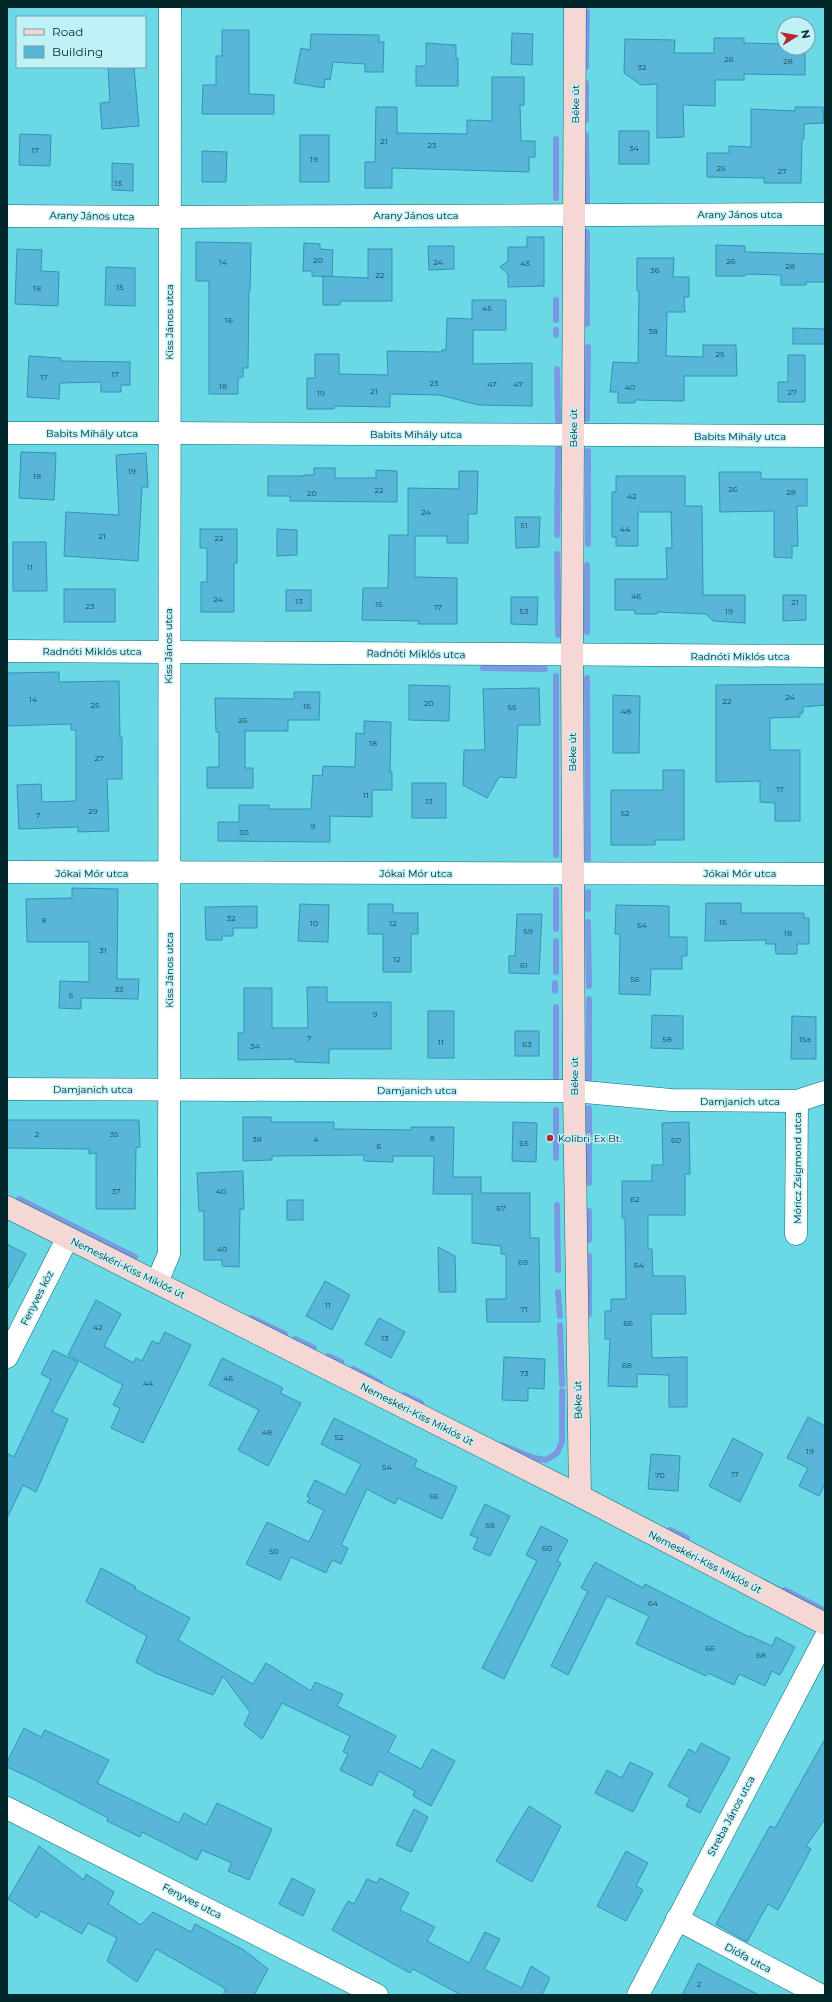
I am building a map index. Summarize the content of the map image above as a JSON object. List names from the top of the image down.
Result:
{
  "streets": {
    "street": [
      "Béke út",
      "Arany János utca",
      "Kiss János utca",
      "Babits Mihály utca",
      "Radnóti Miklós utca",
      "Jókai Mór utca",
      "Damjanich utca",
      "Móricz Zsigmond utca",
      "Nemeskéri-Kiss Miklós út",
      "Fenyves köz",
      "Streba János utca",
      "Fenyves utca",
      "Diófa utca"
    ]
  },
  "crossings": [
    ["Béke út", "Arany János utca"],
    ["Béke út", "Babits Mihály utca"],
    ["Béke út", "Radnóti Miklós utca"],
    ["Béke út", "Jókai Mór utca"],
    ["Béke út", "Damjanich utca"],
    ["Béke út", "Nemeskéri-Kiss Miklós út"],
    ["Arany János utca", "Kiss János utca"],
    ["Kiss János utca", "Babits Mihály utca"],
    ["Kiss János utca", "Radnóti Miklós utca"],
    ["Kiss János utca", "Jókai Mór utca"],
    ["Kiss János utca", "Damjanich utca"],
    ["Kiss János utca", "Nemeskéri-Kiss Miklós út"],
    ["Damjanich utca", "Móricz Zsigmond utca"],
    ["Nemeskéri-Kiss Miklós út", "Fenyves köz"],
    ["Streba János utca", "Diófa utca"]
  ],
  "places": ["Kolibri-Ex Bt."],
  "house_numbers": [
    "26",
    "28",
    "32",
    "21",
    "23",
    "34",
    "17",
    "19",
    "25",
    "27",
    "13",
    "20",
    "26",
    "14",
    "24",
    "43",
    "28",
    "36",
    "22",
    "15",
    "18",
    "45",
    "16",
    "38",
    "25",
    "17",
    "17",
    "23",
    "47",
    "47",
    "18",
    "40",
    "21",
    "27",
    "19",
    "19",
    "18",
    "26",
    "22",
    "28",
    "20",
    "42",
    "24",
    "51",
    "44",
    "21",
    "22",
    "11",
    "46",
    "24",
    "13",
    "21",
    "15",
    "23",
    "17",
    "53",
    "19",
    "24",
    "14",
    "22",
    "20",
    "25",
    "16",
    "55",
    "48",
    "26",
    "18",
    "27",
    "17",
    "11",
    "13",
    "29",
    "52",
    "7",
    "9",
    "30",
    "32",
    "8",
    "16",
    "10",
    "12",
    "54",
    "59",
    "18",
    "31",
    "12",
    "61",
    "56",
    "33",
    "5",
    "9",
    "7",
    "58",
    "15a",
    "11",
    "63",
    "34",
    "2",
    "35",
    "8",
    "38",
    "4",
    "60",
    "65",
    "6",
    "37",
    "40",
    "62",
    "67",
    "40",
    "69",
    "64",
    "11",
    "71",
    "66",
    "42",
    "13",
    "68",
    "73",
    "46",
    "44",
    "48",
    "52",
    "19",
    "54",
    "17",
    "70",
    "56",
    "58",
    "60",
    "50",
    "64",
    "66",
    "68",
    "2"
  ],
  "legend": ["Road", "Building"],
  "north": "right"
}
